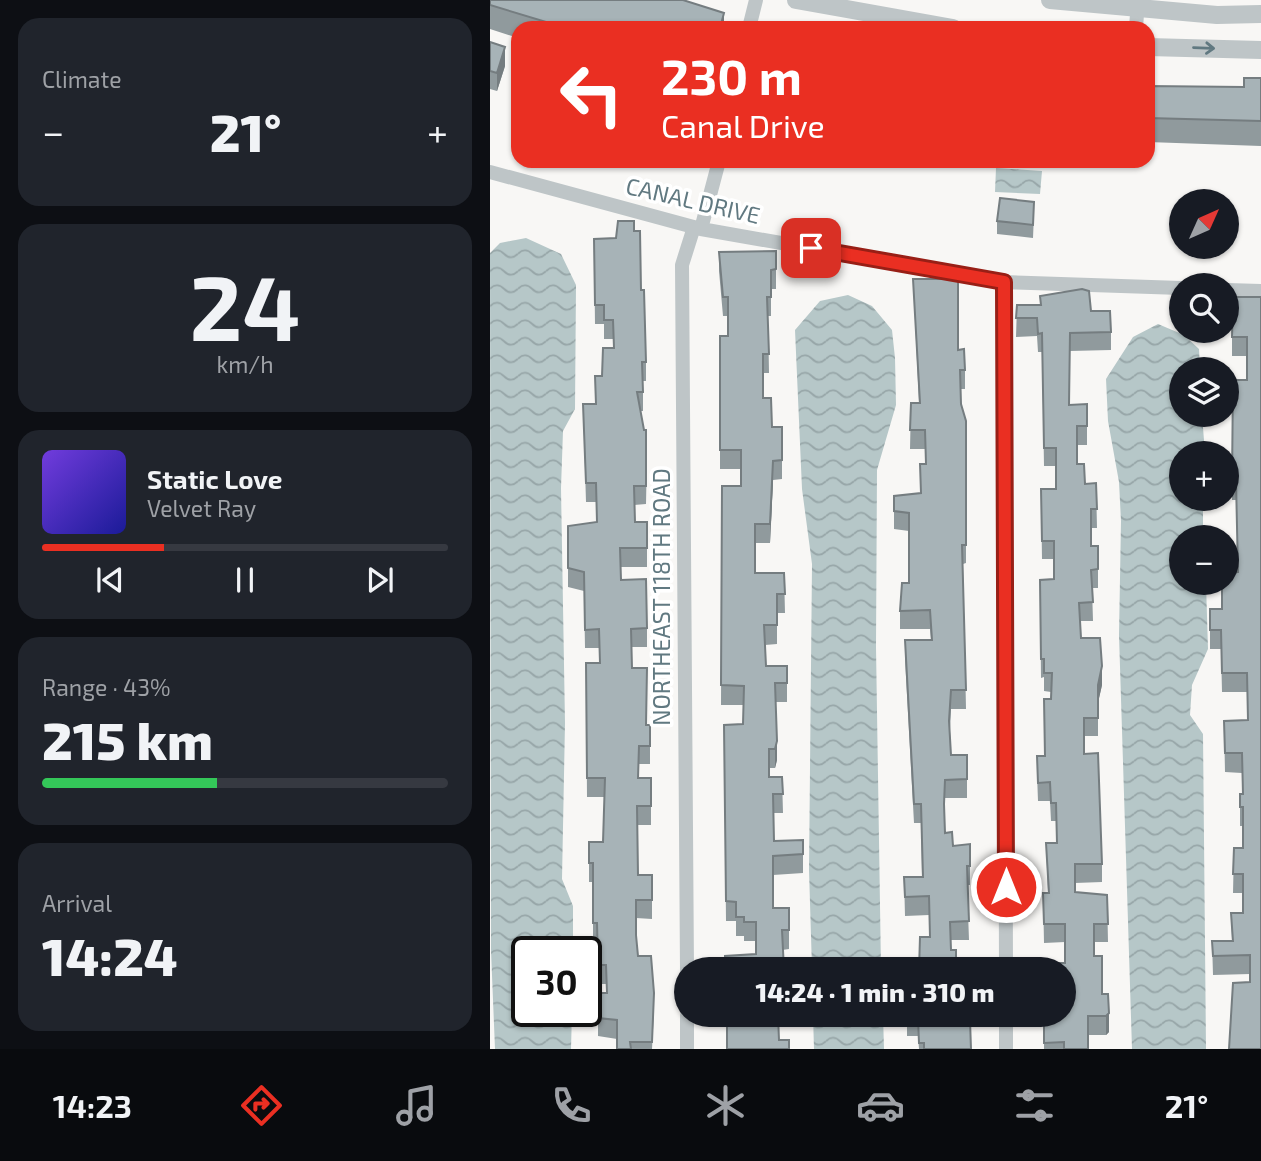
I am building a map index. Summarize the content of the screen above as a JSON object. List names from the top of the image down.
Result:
{
  "streets": {
    "street": ["CANAL DRIVE", "NORTHEAST 118TH ROAD"]
  },
  "crossings": [
    ["CANAL DRIVE", "NORTHEAST 118TH ROAD"]
  ],
  "north": "top right",
  "page": {
    "tile": [
      "Climate",
      ["24", "km/h"],
      ["Range · 43%", "215 km"],
      ["Arrival", "14:24"]
    ],
    "turn": ["230 m", "Canal Drive"],
    "heat": ["−", "21°", "+"],
    "map_buttons": ["+", "−"],
    "song": ["Static Love", "Velvet Ray"],
    "limit": "30",
    "trip": "14:24 · 1 min · 310 m",
    "tabs": ["14:23", "21°"]
  }
}
